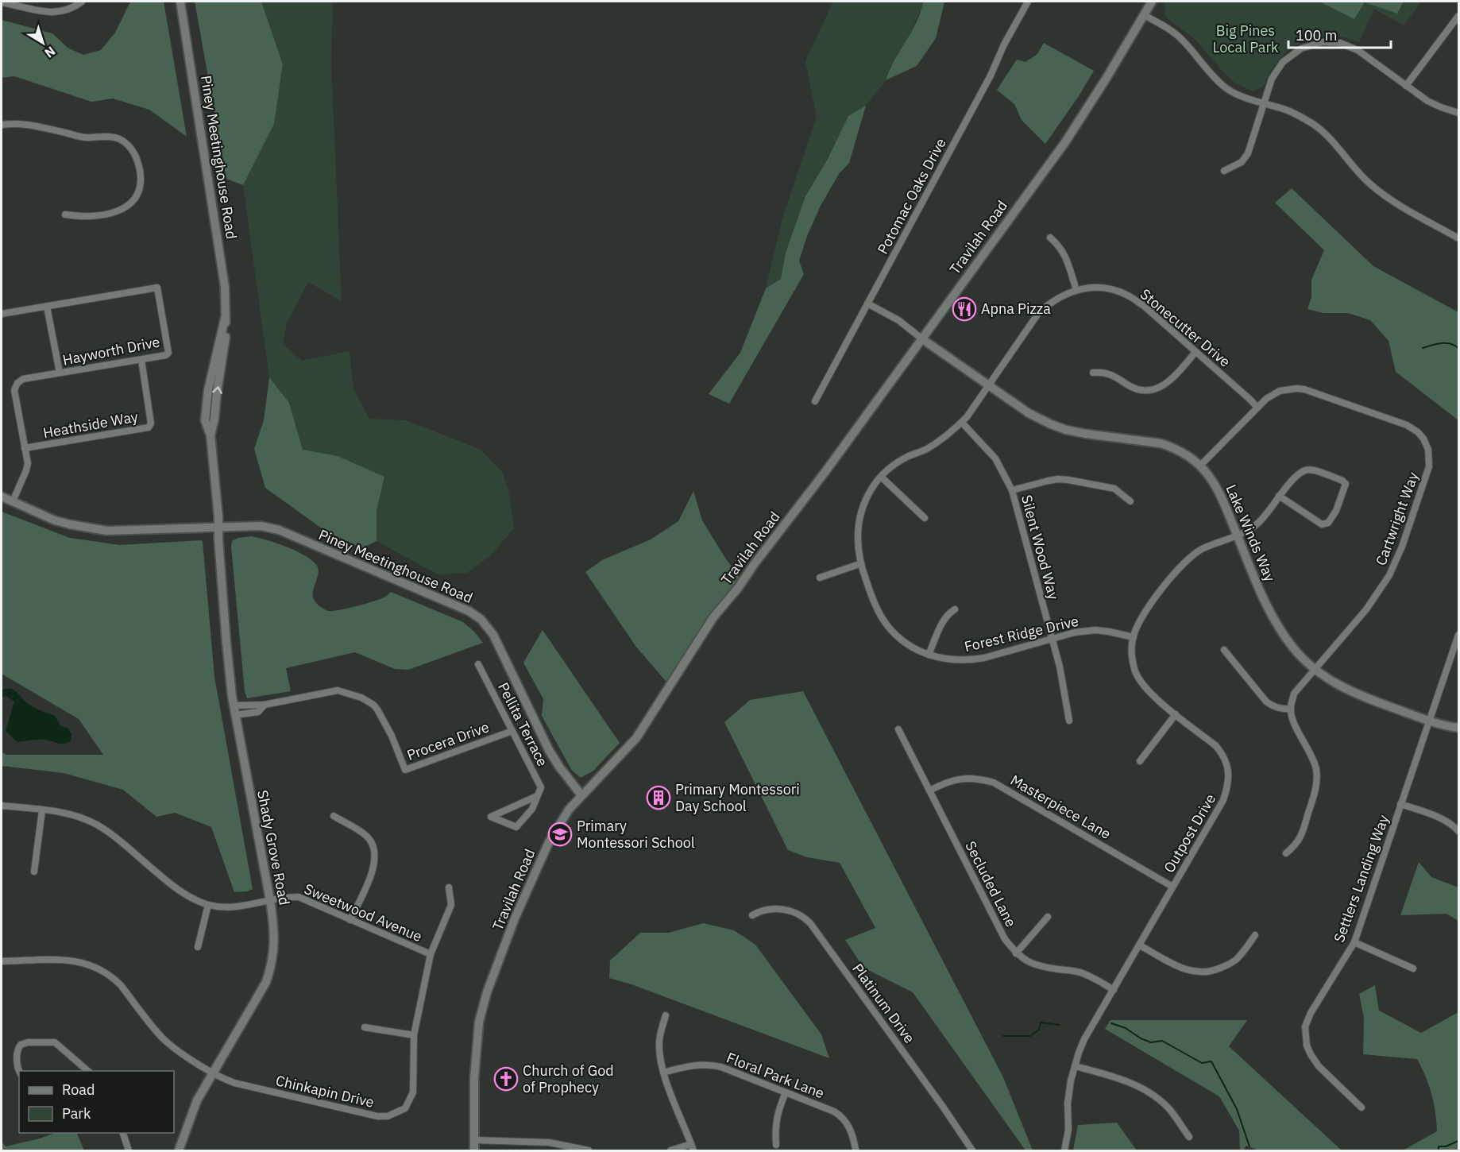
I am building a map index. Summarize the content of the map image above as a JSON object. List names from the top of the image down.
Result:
{
  "streets": {
    "main road": [
      "Piney Meetinghouse Road",
      "Travilah Road",
      "Lake Winds Way",
      "Shady Grove Road"
    ],
    "street": [
      "Potomac Oaks Drive",
      "Stonecutter Drive",
      "Hayworth Drive",
      "Heathside Way",
      "Cartwright Way",
      "Silent Wood Way",
      "Forest Ridge Drive",
      "Pellita Terrace",
      "Procera Drive",
      "Masterpiece Lane",
      "Outpost Drive",
      "Settlers Landing Way",
      "Secluded Lane",
      "Sweetwood Avenue",
      "Platinum Drive",
      "Floral Park Lane",
      "Chinkapin Drive"
    ]
  },
  "crossings": [
    ["Piney Meetinghouse Road", "Travilah Road"],
    ["Piney Meetinghouse Road", "Shady Grove Road"],
    ["Travilah Road", "Lake Winds Way"],
    ["Stonecutter Drive", "Cartwright Way"],
    ["Stonecutter Drive", "Lake Winds Way"],
    ["Stonecutter Drive", "Forest Ridge Drive"],
    ["Hayworth Drive", "Heathside Way"],
    ["Cartwright Way", "Lake Winds Way"],
    ["Lake Winds Way", "Forest Ridge Drive"],
    ["Lake Winds Way", "Outpost Drive"],
    ["Lake Winds Way", "Settlers Landing Way"],
    ["Silent Wood Way", "Forest Ridge Drive"],
    ["Forest Ridge Drive", "Outpost Drive"],
    ["Pellita Terrace", "Procera Drive"],
    ["Procera Drive", "Shady Grove Road"],
    ["Masterpiece Lane", "Outpost Drive"],
    ["Masterpiece Lane", "Secluded Lane"],
    ["Outpost Drive", "Secluded Lane"],
    ["Shady Grove Road", "Sweetwood Avenue"],
    ["Shady Grove Road", "Chinkapin Drive"],
    ["Sweetwood Avenue", "Chinkapin Drive"]
  ],
  "parks": ["Big Pines Local Park"],
  "places": {
    "restaurant": ["Apna Pizza"],
    "building": ["Primary Montessori Day School"],
    "school or university": ["Primary Montessori School"],
    "church": ["Church of God of Prophecy"]
  },
  "legend": ["Road", "Park"],
  "scale_bar": "100 m",
  "north": "bottom right"
}
